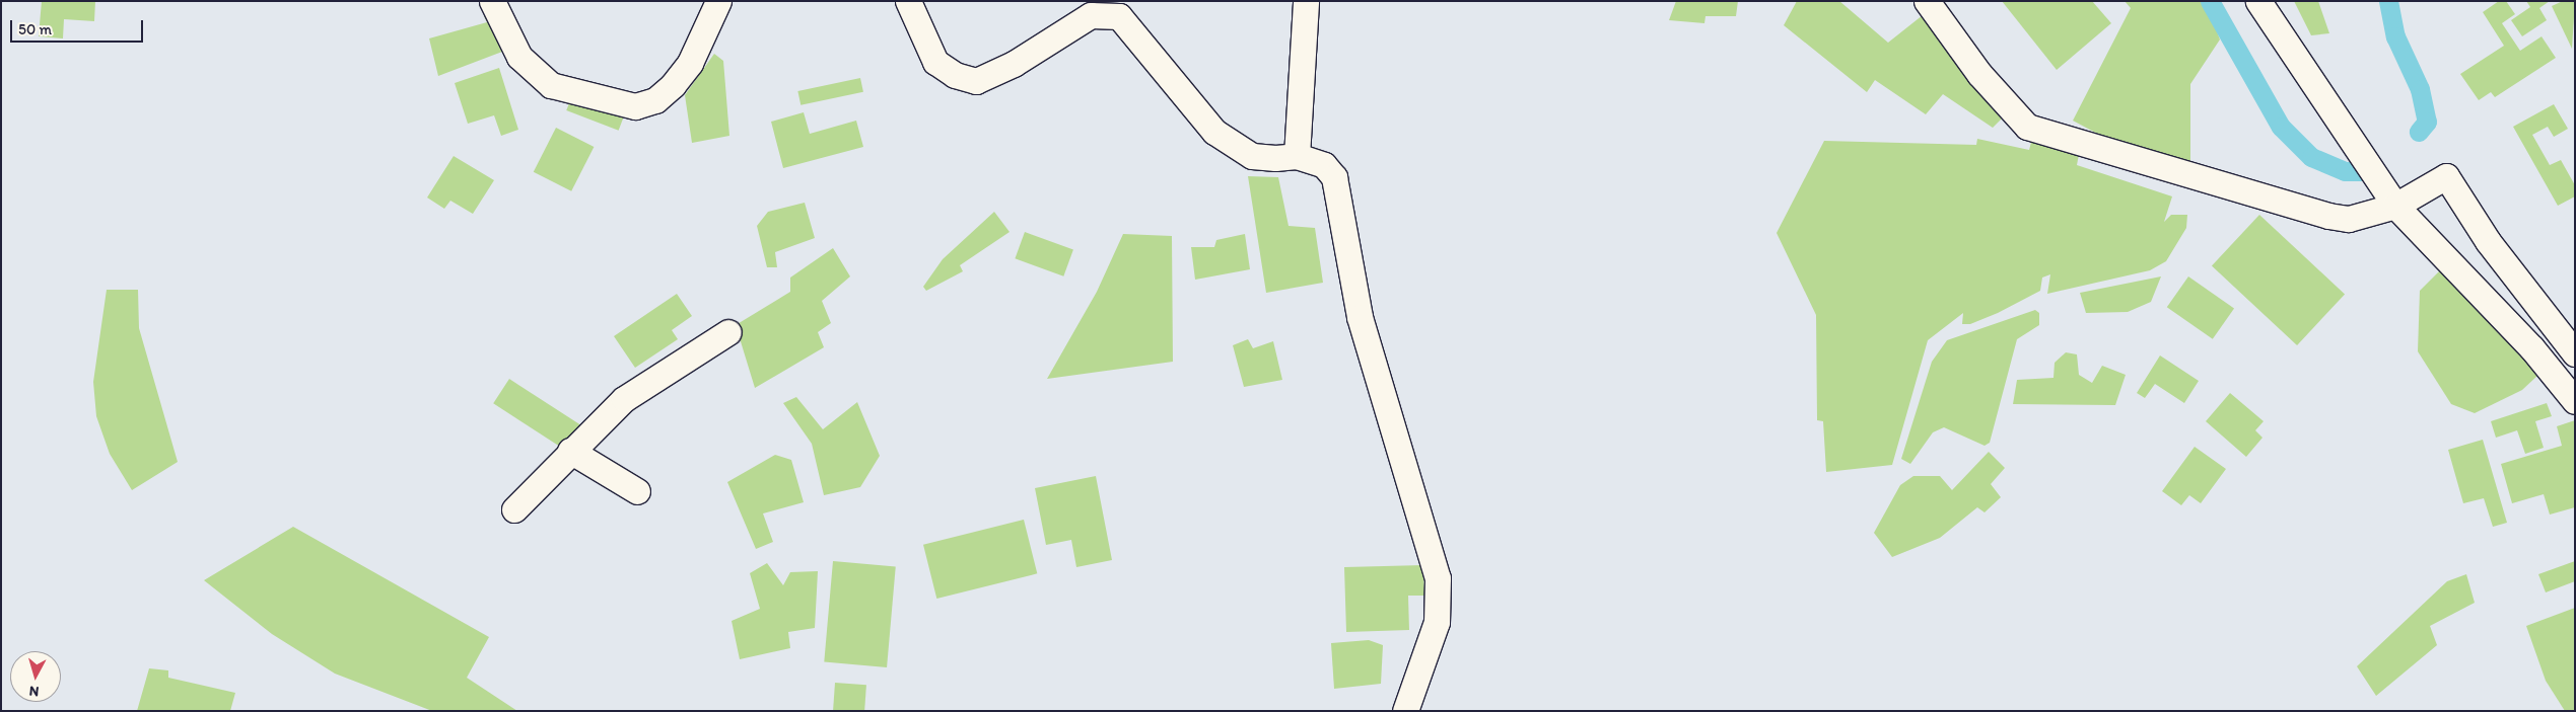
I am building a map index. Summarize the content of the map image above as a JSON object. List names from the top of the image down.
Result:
{
  "scale_bar": "50 m",
  "north": "bottom"
}
